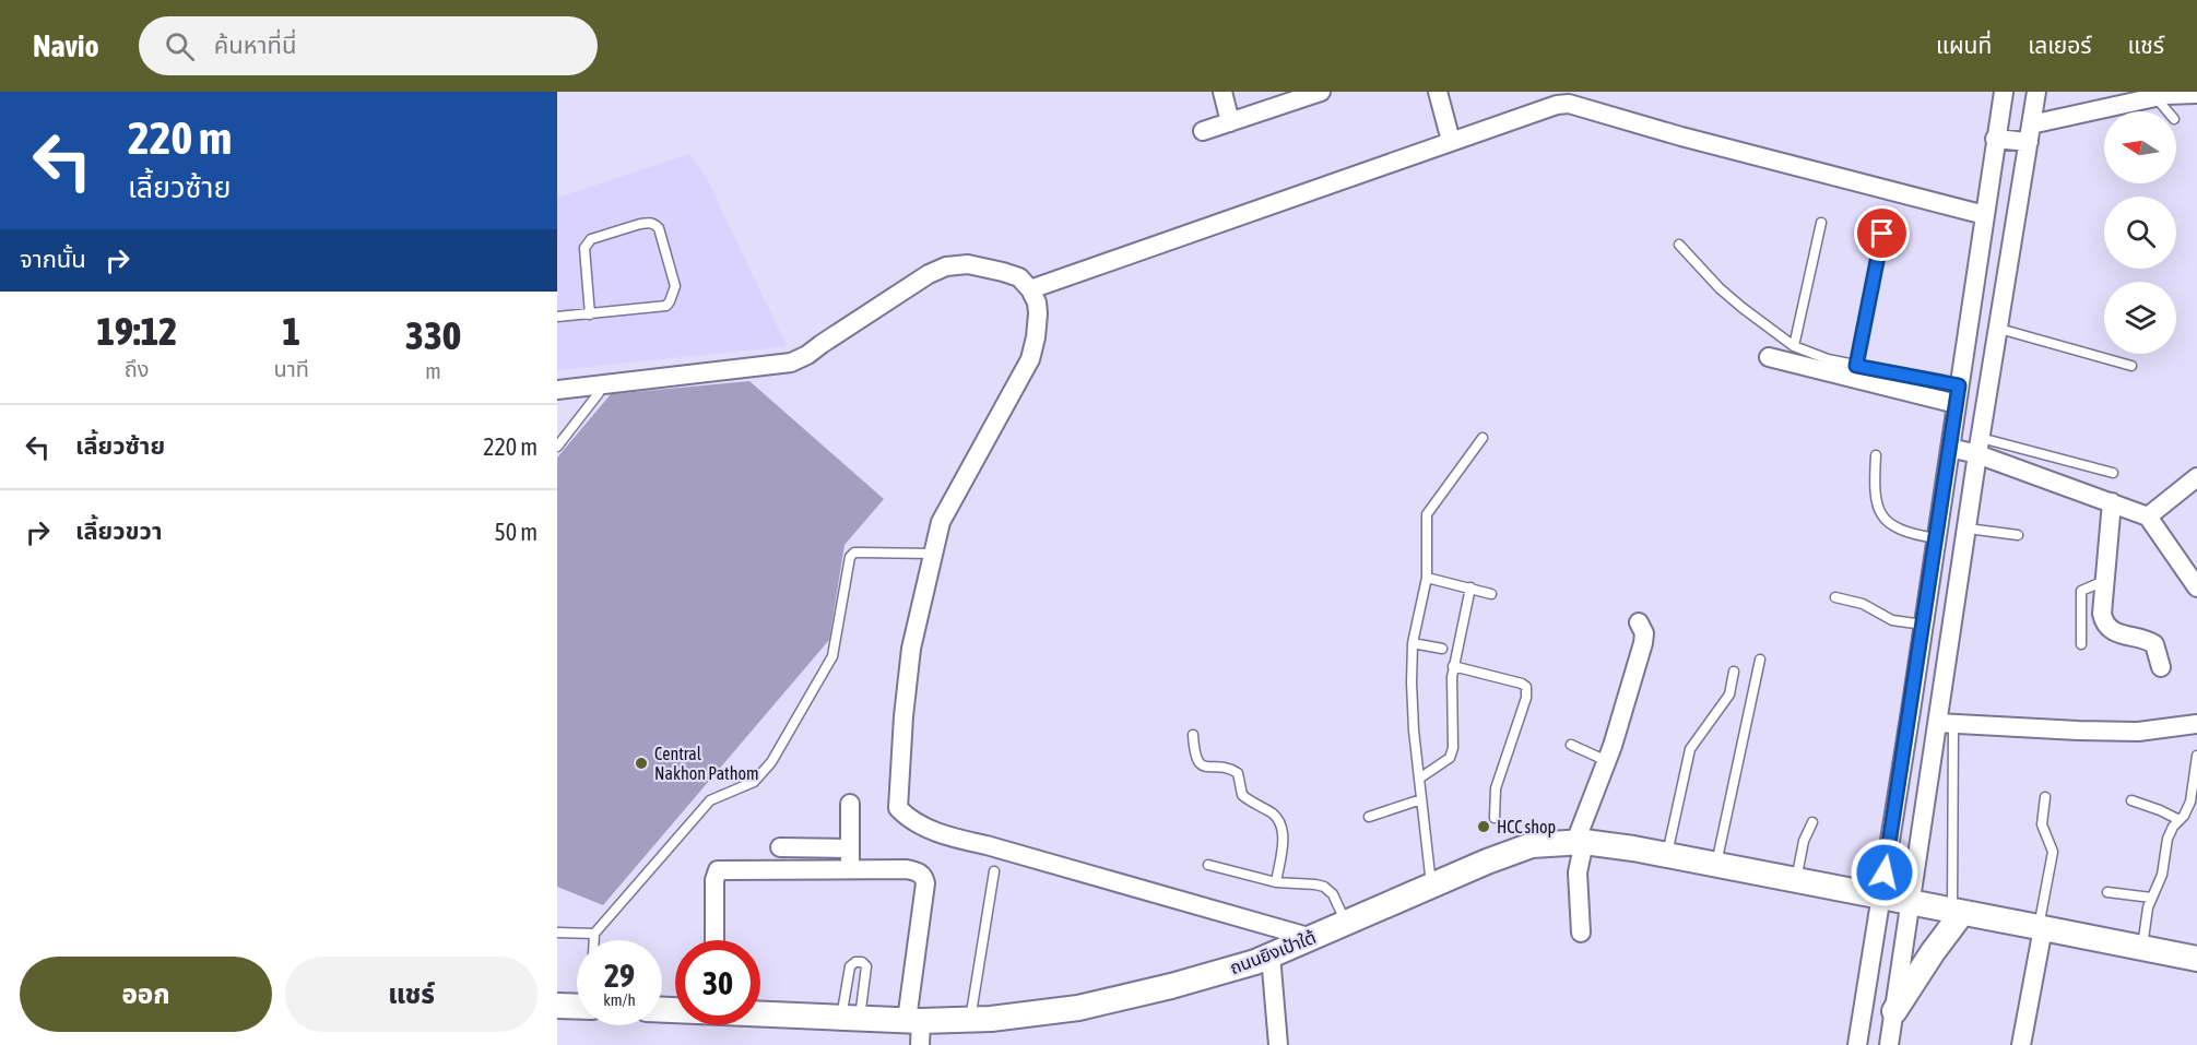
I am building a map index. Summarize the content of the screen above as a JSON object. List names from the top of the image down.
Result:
{
  "streets": {
    "main road": ["ถนนยิงเป้าใต้"]
  },
  "places": ["Central Nakhon Pathom", "HCC shop"],
  "north": "left",
  "page": {
    "header": "Navio",
    "search": "ค้นหาที่นี่",
    "nav": ["แผนที่", "เลเยอร์", "แชร์"],
    "turn": ["220 m", "เลี้ยวซ้าย"],
    "then": "จากนั้น",
    "eta": [
      "19:12",
      "ถึง",
      "1",
      "นาที",
      "330",
      "m"
    ],
    "list": [
      {
        "name": "เลี้ยวซ้าย",
        "value": "220 m"
      },
      {
        "name": "เลี้ยวขวา",
        "value": "50 m"
      }
    ],
    "speed": "29 km/h",
    "limit": "30",
    "buttons": ["ออก", "แชร์"]
  }
}
